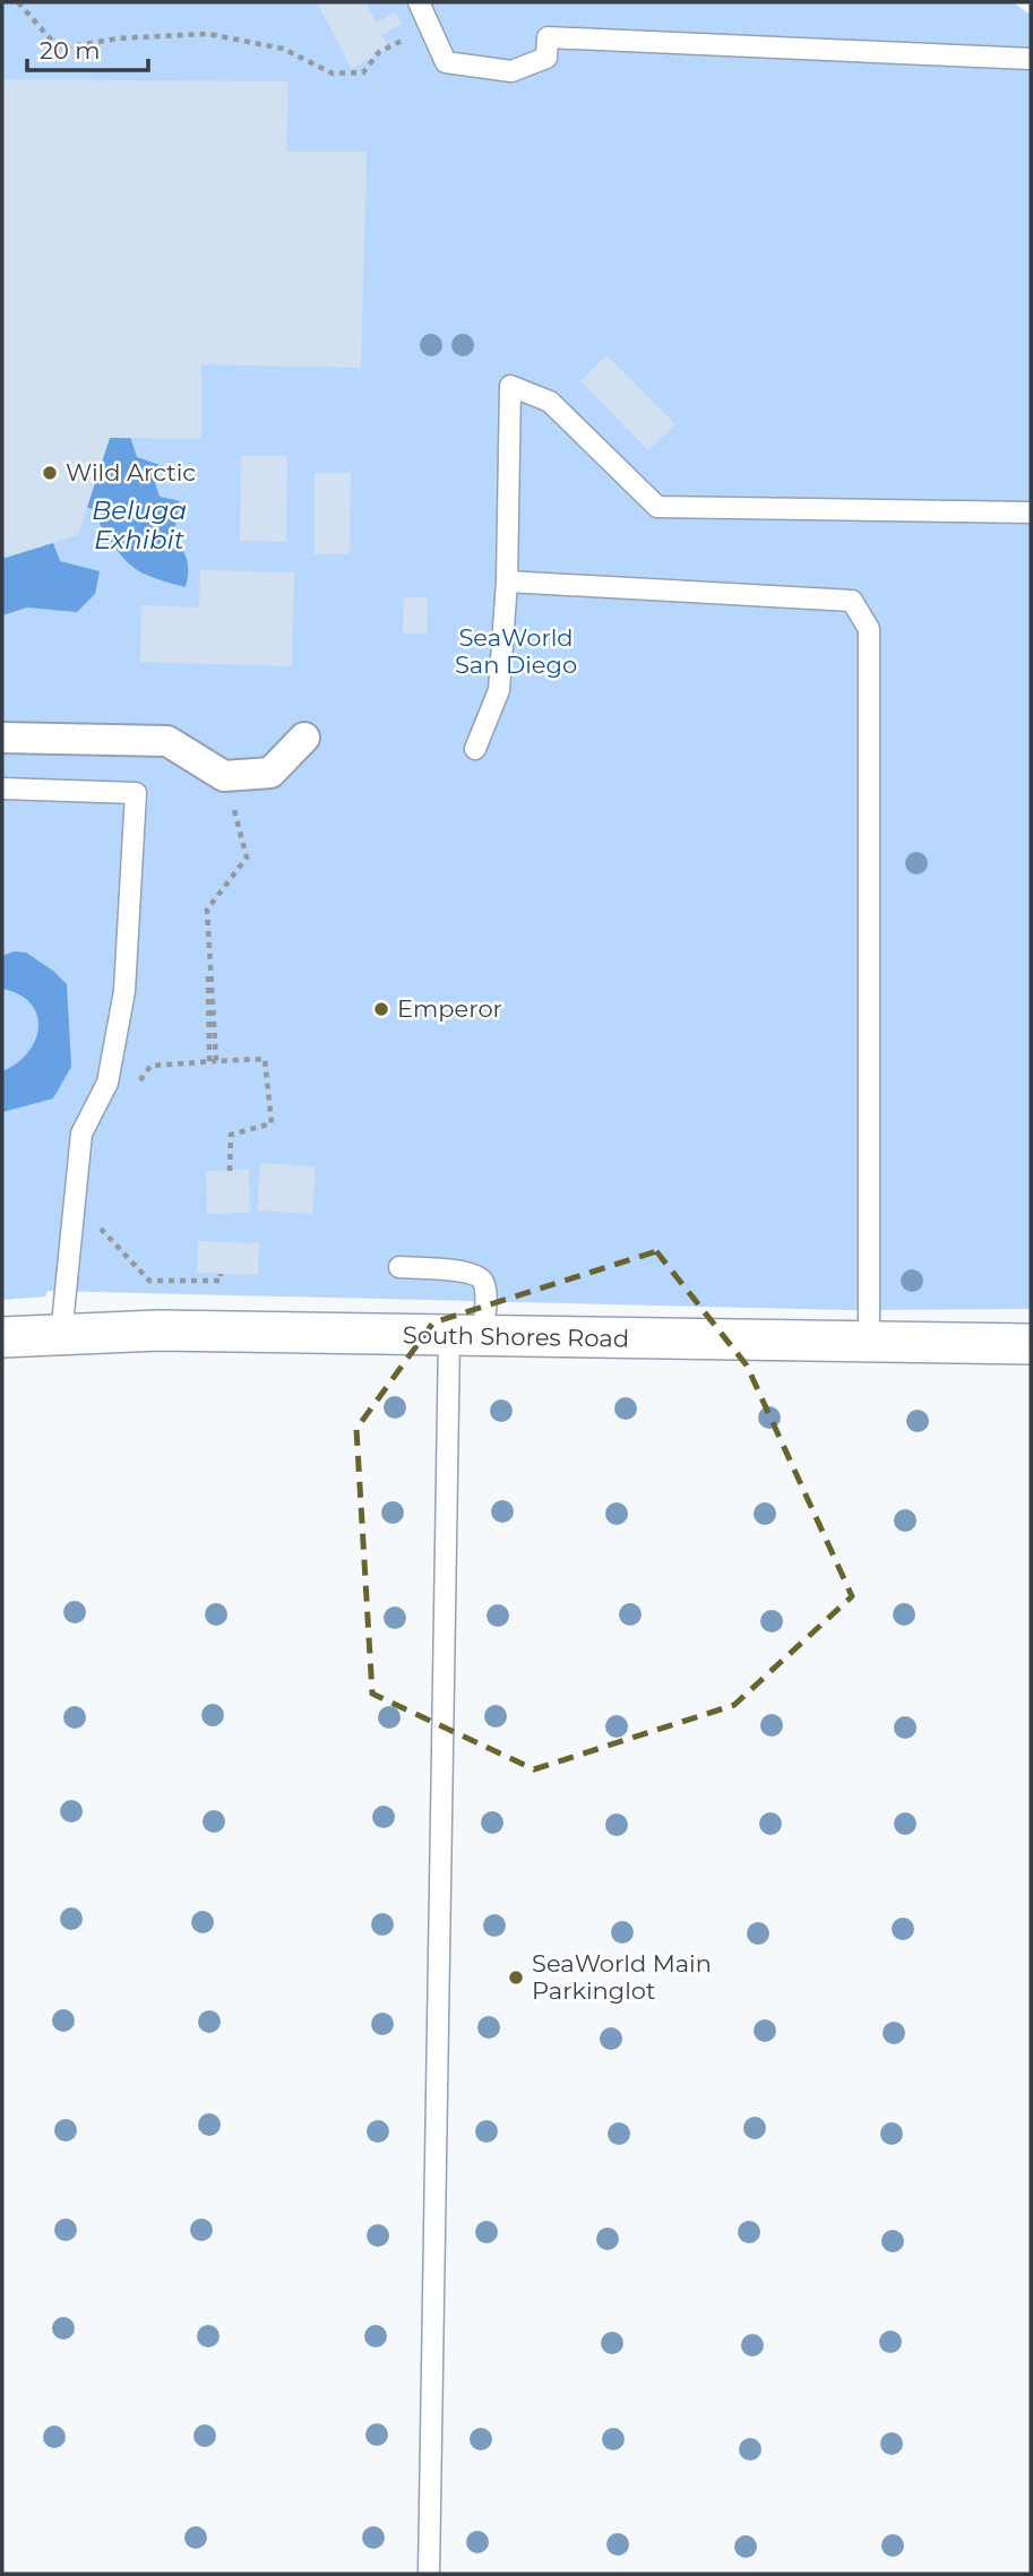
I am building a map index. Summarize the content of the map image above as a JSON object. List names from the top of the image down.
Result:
{
  "streets": {
    "street": ["South Shores Road"]
  },
  "water": ["Beluga Exhibit"],
  "parks": ["SeaWorld San Diego"],
  "places": ["Wild Arctic", "Emperor", "SeaWorld Main Parkinglot"],
  "scale_bar": "20 m"
}
